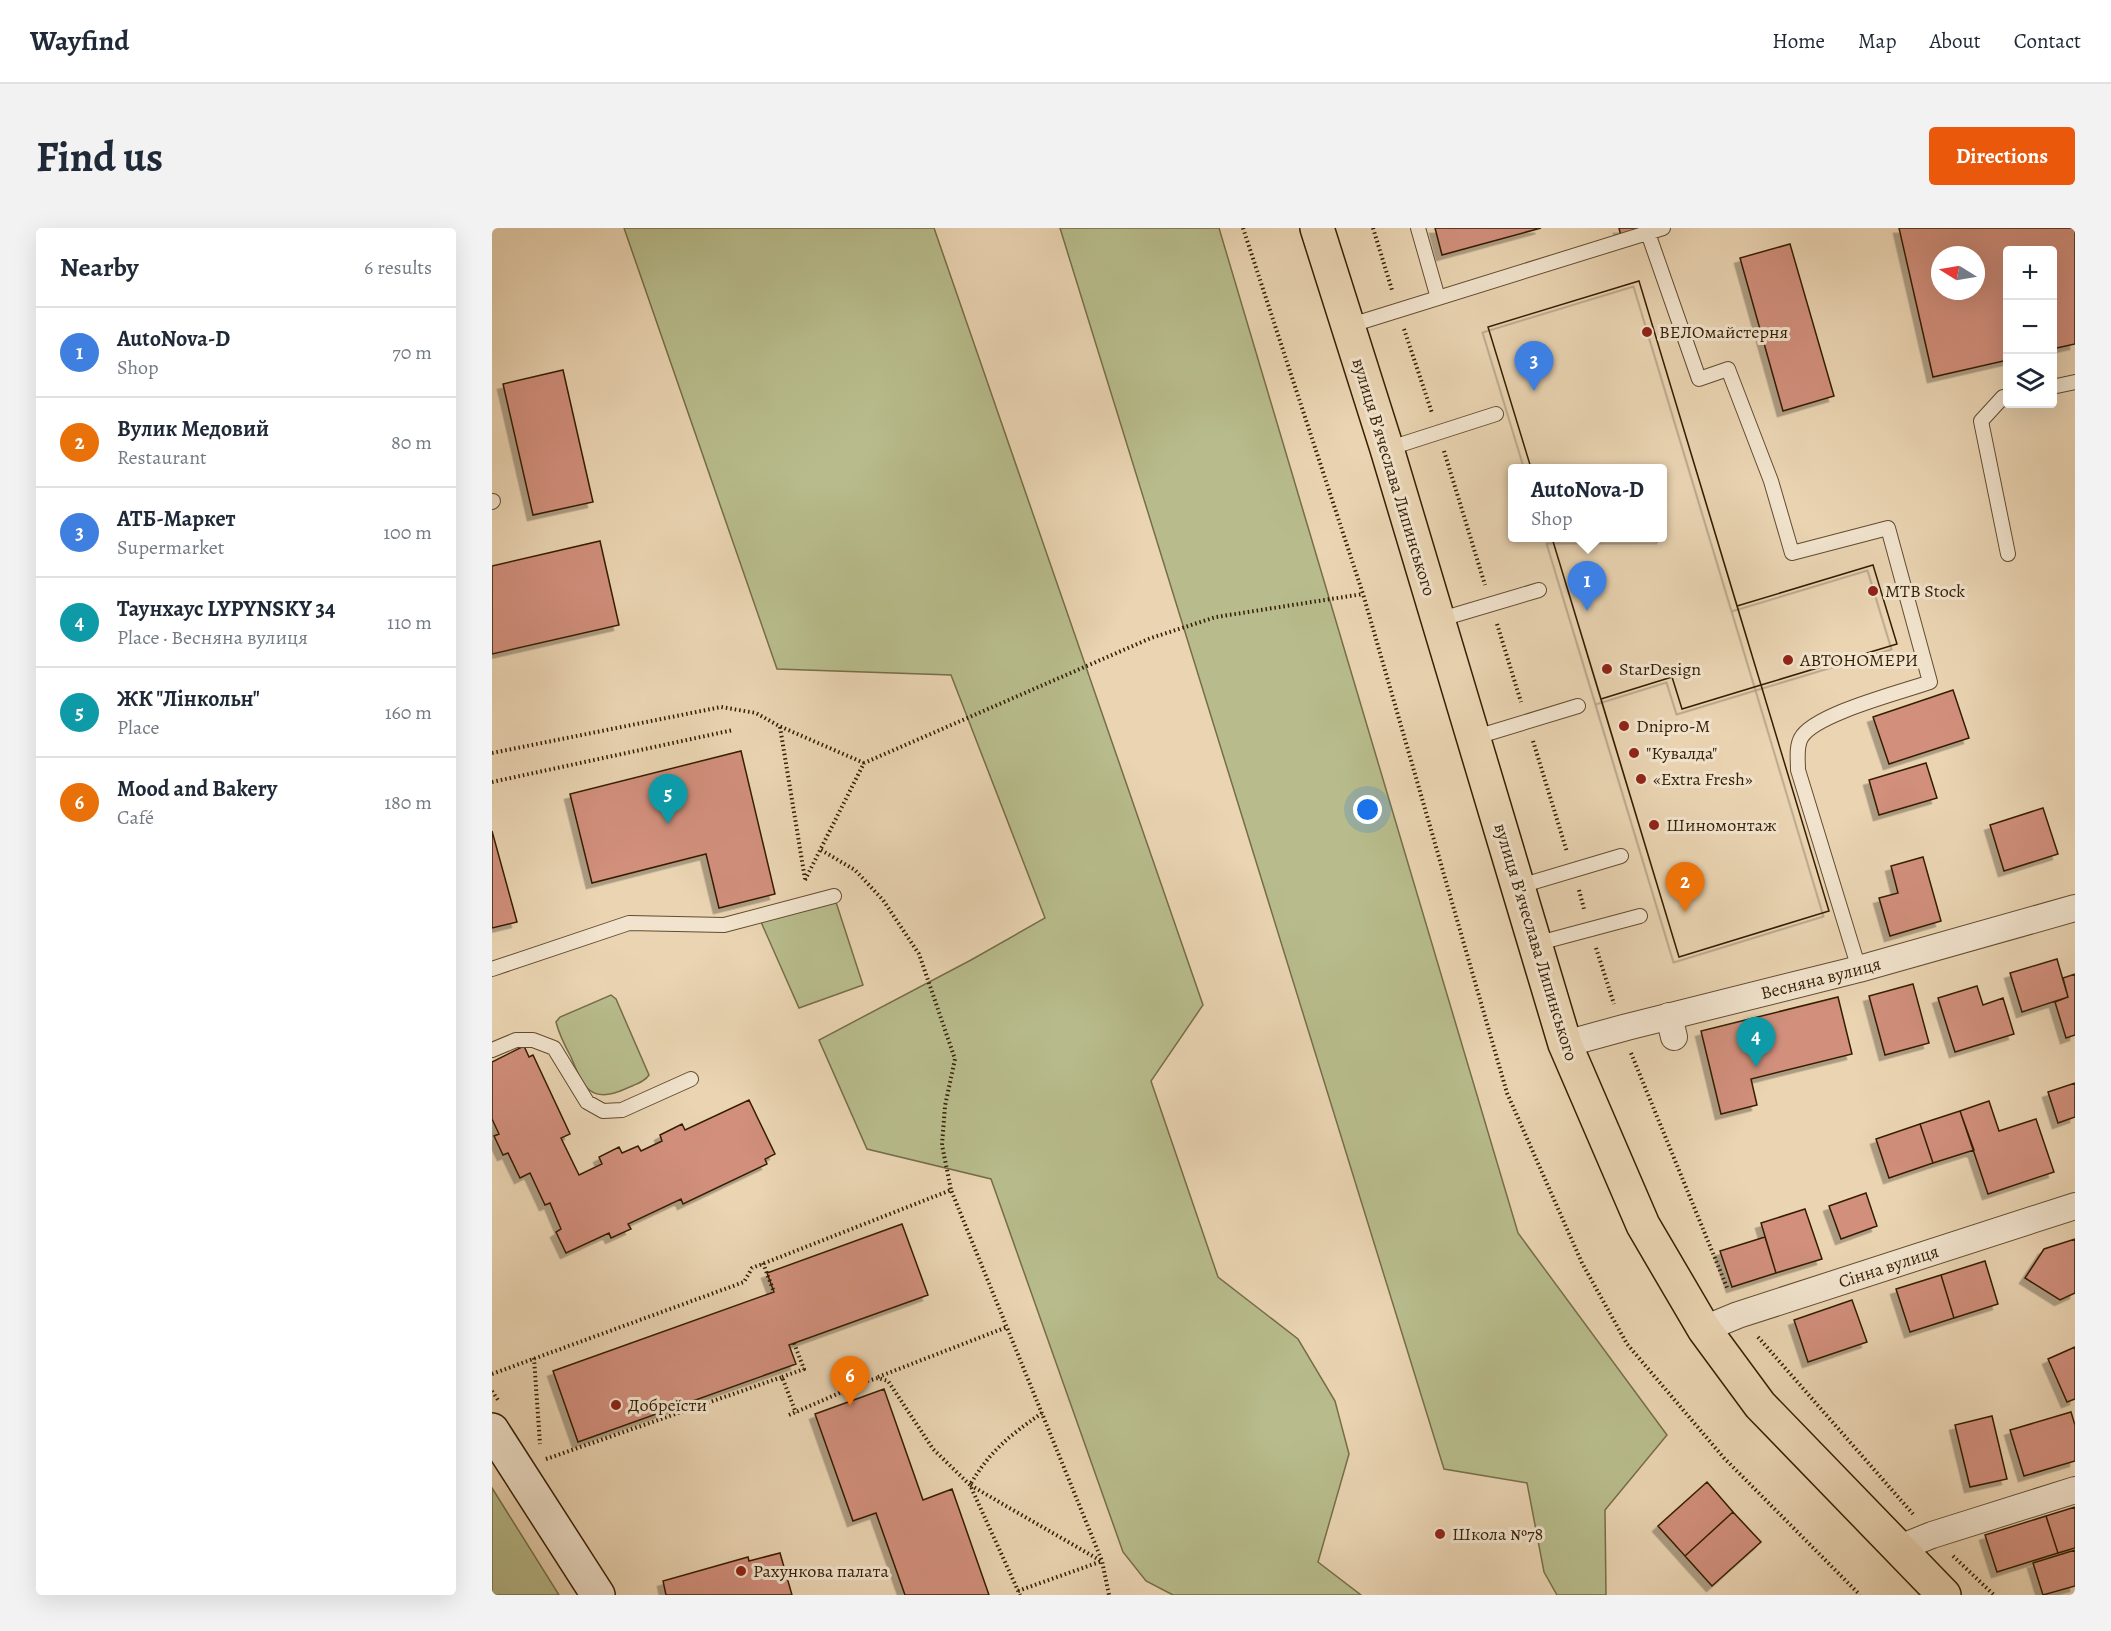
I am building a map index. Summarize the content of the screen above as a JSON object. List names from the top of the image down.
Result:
{
  "streets": {
    "main road": ["вулиця Вʼячеслава Липинського"],
    "street": ["Весняна вулиця", "Сінна вулиця"]
  },
  "crossings": [
    ["вулиця Вʼячеслава Липинського", "Весняна вулиця"],
    ["вулиця Вʼячеслава Липинського", "Сінна вулиця"]
  ],
  "places": [
    "ВЕЛОмайстерня",
    "MTB Stock",
    "АВТОНОМЕРИ",
    "StarDesign",
    "Dnipro-M",
    "\"Кувалда\"",
    "«Extra Fresh»",
    "Шиномонтаж",
    "Добреїсти",
    "Школа №78",
    "Рахункова палата"
  ],
  "north": "left",
  "page": {
    "header": "Wayfind",
    "nav": [
      "Home",
      "Map",
      "About",
      "Contact"
    ],
    "buttons": "Directions",
    "title": "Find us",
    "heading": ["Nearby", "6 results"],
    "map_buttons": ["+", "−"],
    "list": [
      {
        "mark": "1",
        "name": "AutoNova-D",
        "note": "Shop",
        "value": "70 m"
      },
      {
        "mark": "2",
        "name": "Вулик Медовий",
        "note": "Restaurant",
        "value": "80 m"
      },
      {
        "mark": "3",
        "name": "АТБ-Маркет",
        "note": "Supermarket",
        "value": "100 m"
      },
      {
        "mark": "4",
        "name": "Таунхаус LYPYNSKY 34",
        "note": "Place · Весняна вулиця",
        "value": "110 m"
      },
      {
        "mark": "5",
        "name": "ЖК \"Лінкольн\"",
        "note": "Place",
        "value": "160 m"
      },
      {
        "mark": "6",
        "name": "Mood and Bakery",
        "note": "Café",
        "value": "180 m"
      }
    ],
    "pins": [
      "3",
      "1",
      "5",
      "2",
      "4",
      "6"
    ],
    "popup": ["AutoNova-D", "Shop"]
  }
}
